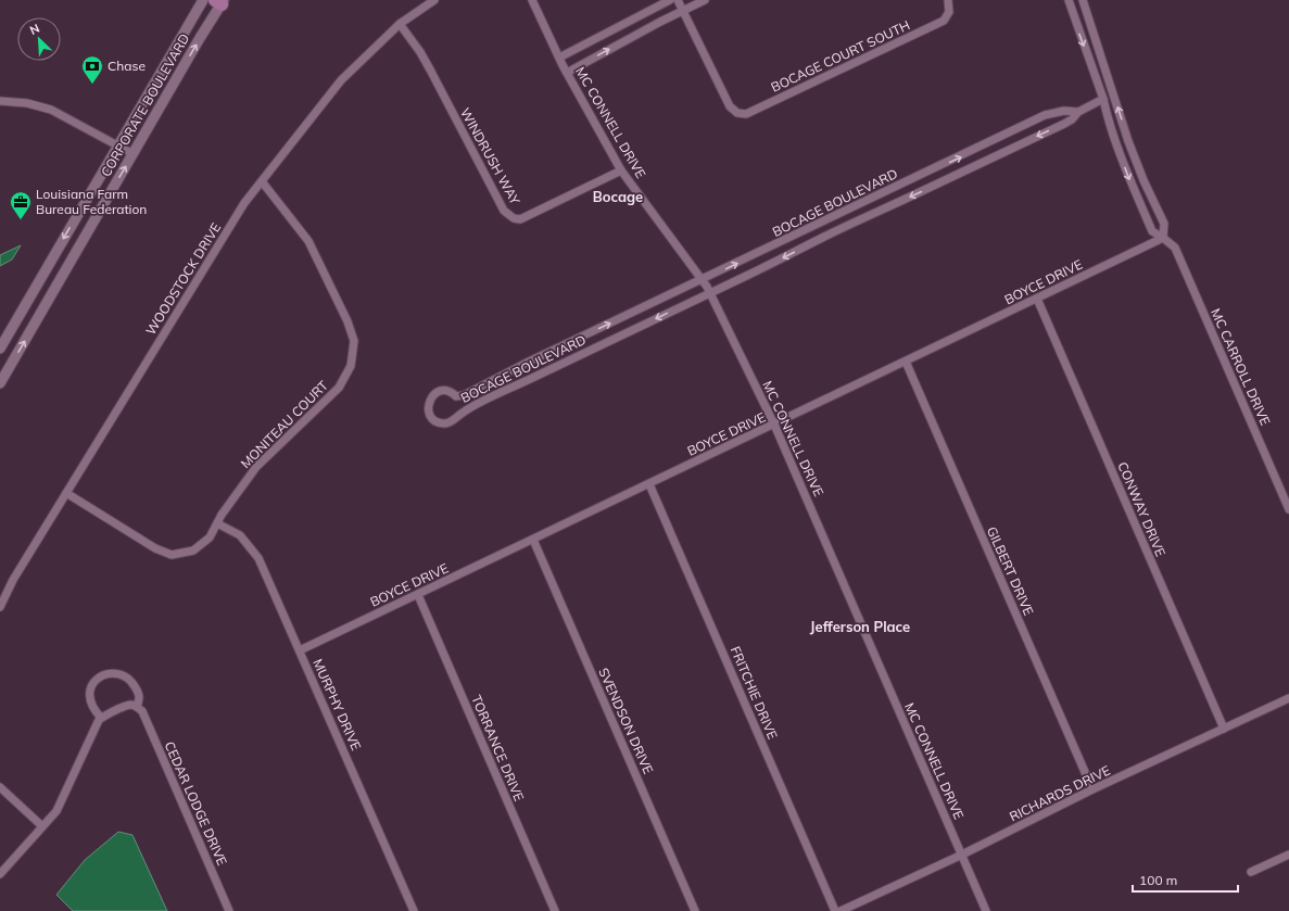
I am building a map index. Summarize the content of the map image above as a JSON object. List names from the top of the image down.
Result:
{
  "streets": {
    "street": [
      "BOCAGE COURT SOUTH",
      "CORPORATE BOULEVARD",
      "MC CONNELL DRIVE",
      "WINDRUSH WAY",
      "BOCAGE BOULEVARD",
      "WOODSTOCK DRIVE",
      "BOYCE DRIVE",
      "MC CARROLL DRIVE",
      "MONITEAU COURT",
      "CONWAY DRIVE",
      "GILBERT DRIVE",
      "FRITCHIE DRIVE",
      "MURPHY DRIVE",
      "SVENDSON DRIVE",
      "TORRANCE DRIVE",
      "RICHARDS DRIVE",
      "CEDAR LODGE DRIVE"
    ]
  },
  "crossings": [
    ["MC CONNELL DRIVE", "WINDRUSH WAY"],
    ["MC CONNELL DRIVE", "BOCAGE BOULEVARD"],
    ["MC CONNELL DRIVE", "BOYCE DRIVE"],
    ["MC CONNELL DRIVE", "RICHARDS DRIVE"],
    ["WINDRUSH WAY", "WOODSTOCK DRIVE"],
    ["BOCAGE BOULEVARD", "MC CARROLL DRIVE"],
    ["WOODSTOCK DRIVE", "MONITEAU COURT"],
    ["BOYCE DRIVE", "MC CARROLL DRIVE"],
    ["BOYCE DRIVE", "CONWAY DRIVE"],
    ["BOYCE DRIVE", "GILBERT DRIVE"],
    ["BOYCE DRIVE", "FRITCHIE DRIVE"],
    ["BOYCE DRIVE", "MURPHY DRIVE"],
    ["BOYCE DRIVE", "SVENDSON DRIVE"],
    ["BOYCE DRIVE", "TORRANCE DRIVE"],
    ["MONITEAU COURT", "MURPHY DRIVE"],
    ["CONWAY DRIVE", "RICHARDS DRIVE"],
    ["GILBERT DRIVE", "RICHARDS DRIVE"]
  ],
  "districts": ["Bocage", "Jefferson Place"],
  "places": {
    "bank": ["Chase"],
    "office": ["Louisiana Farm Bureau Federation"]
  },
  "scale_bar": "100 m",
  "north": "top left"
}
